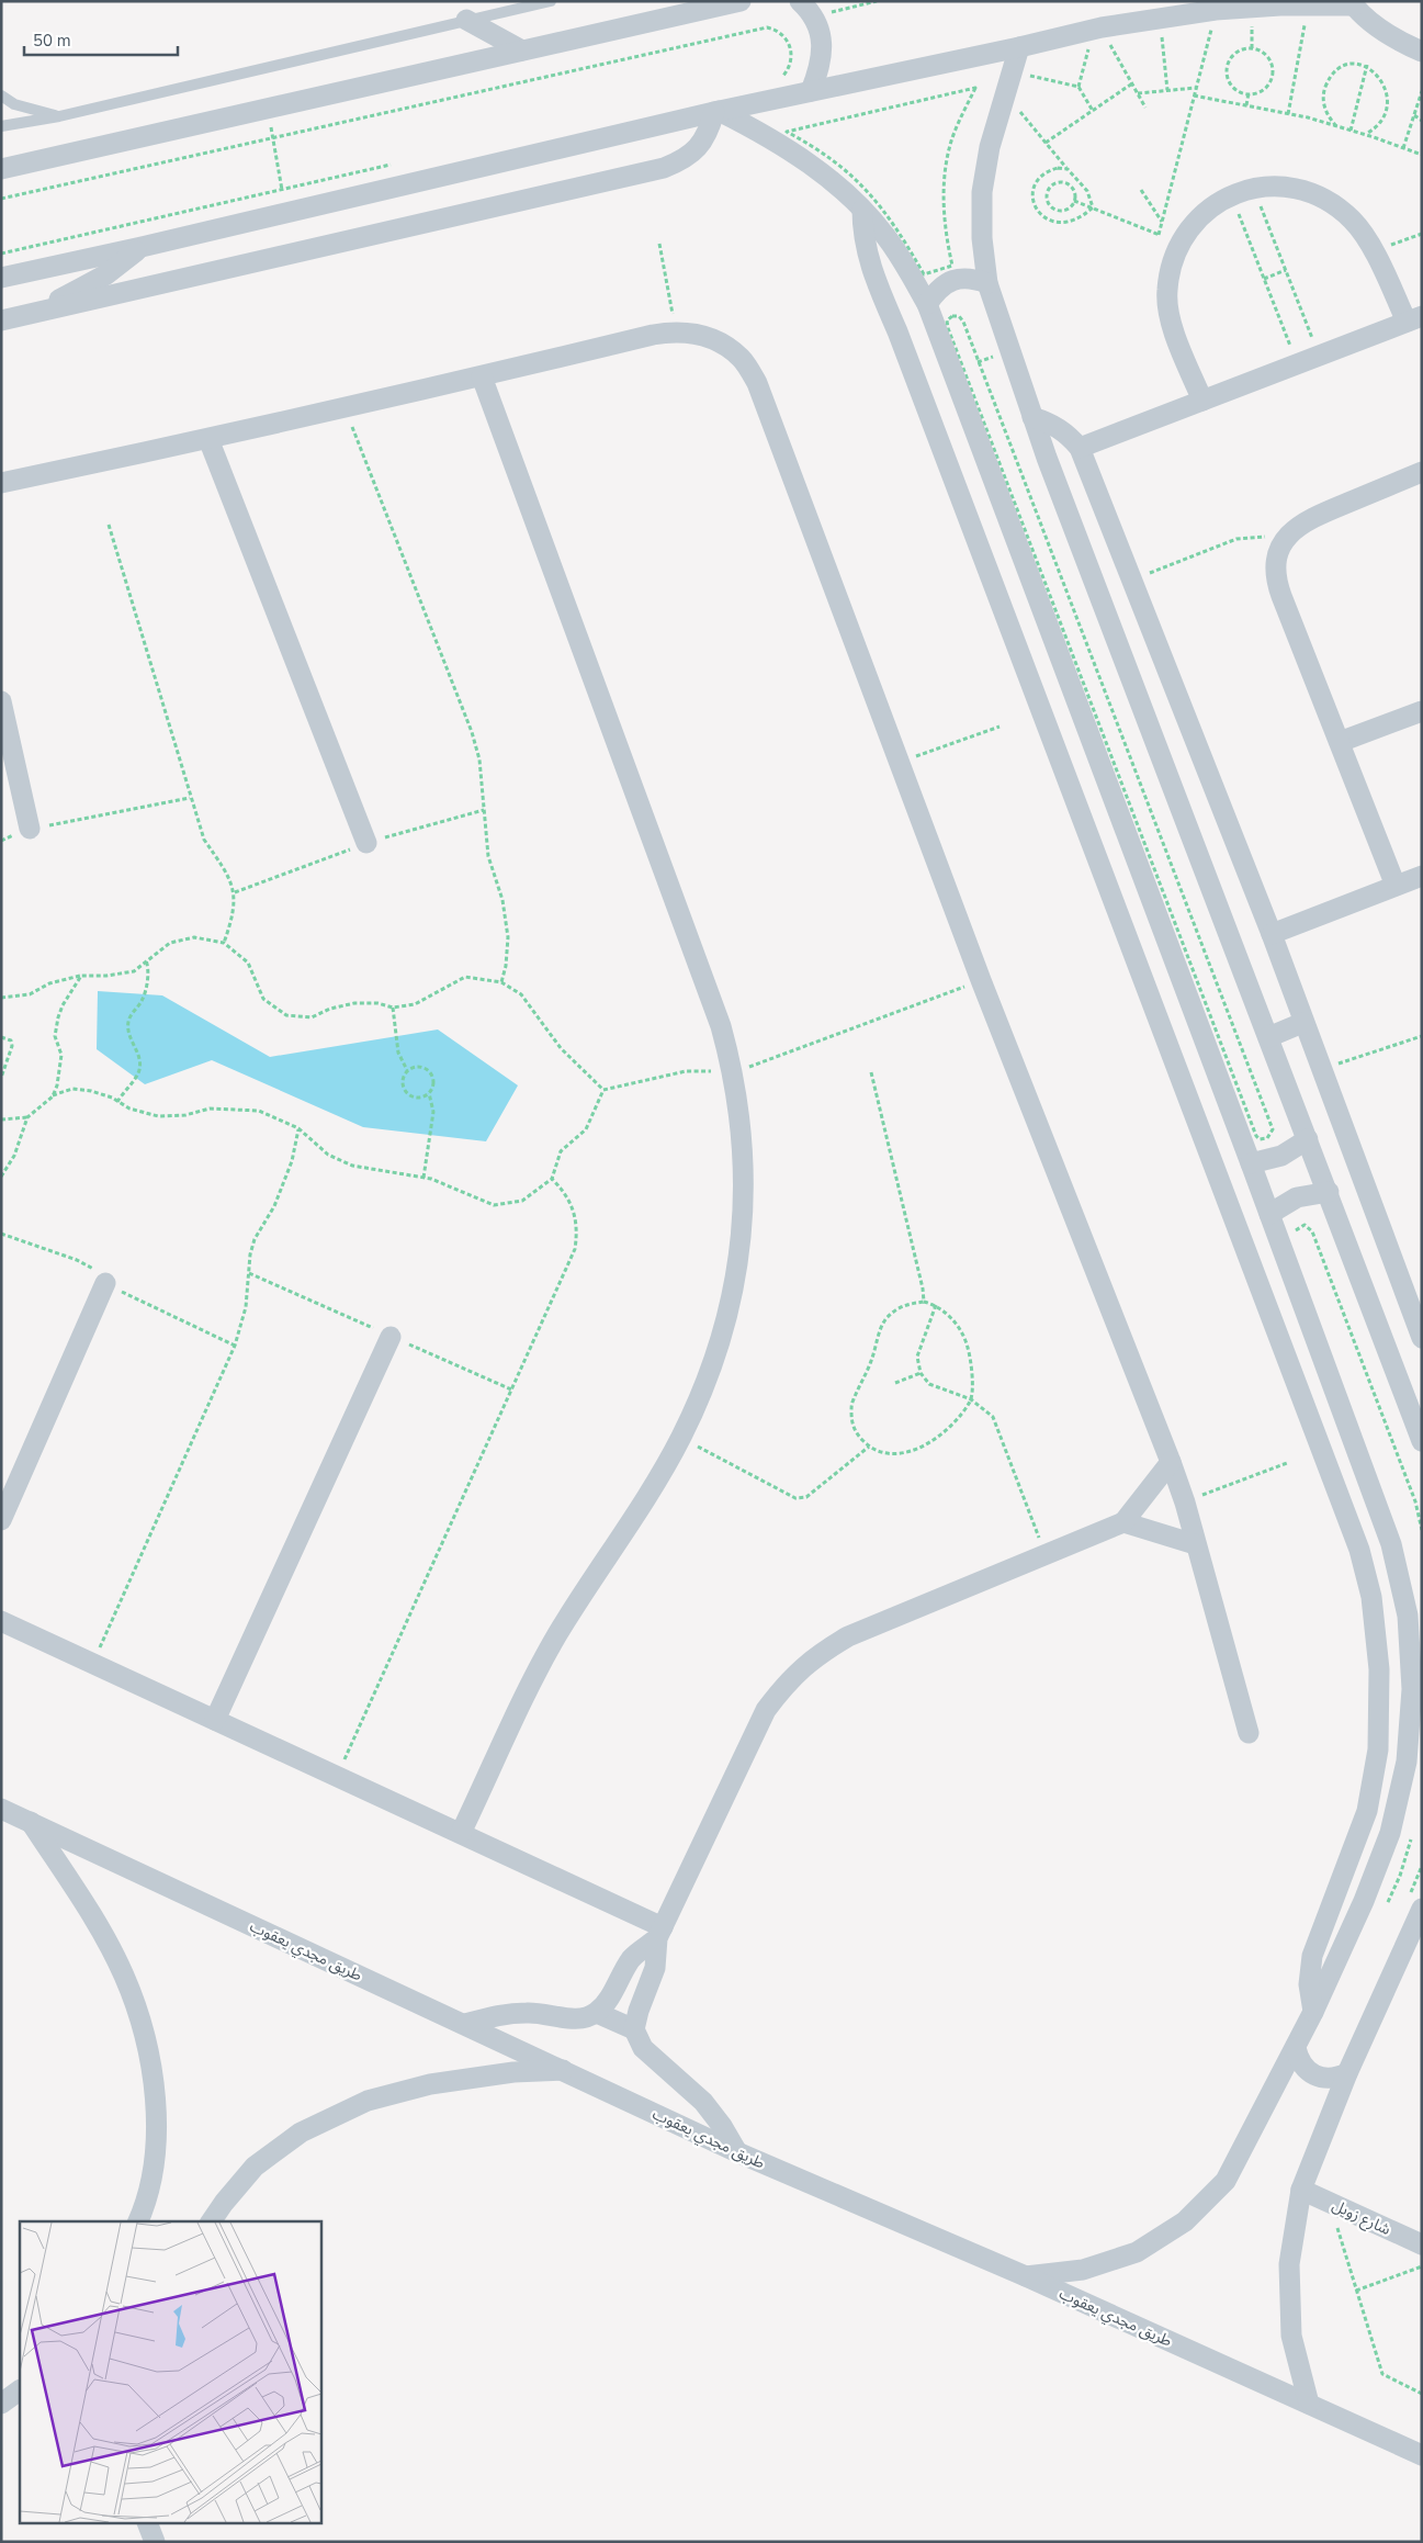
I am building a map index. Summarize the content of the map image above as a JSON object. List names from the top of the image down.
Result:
{
  "streets": {
    "street": ["طريق مجدي يعقوب", "شارع زويل"]
  },
  "scale_bar": "50 m"
}
